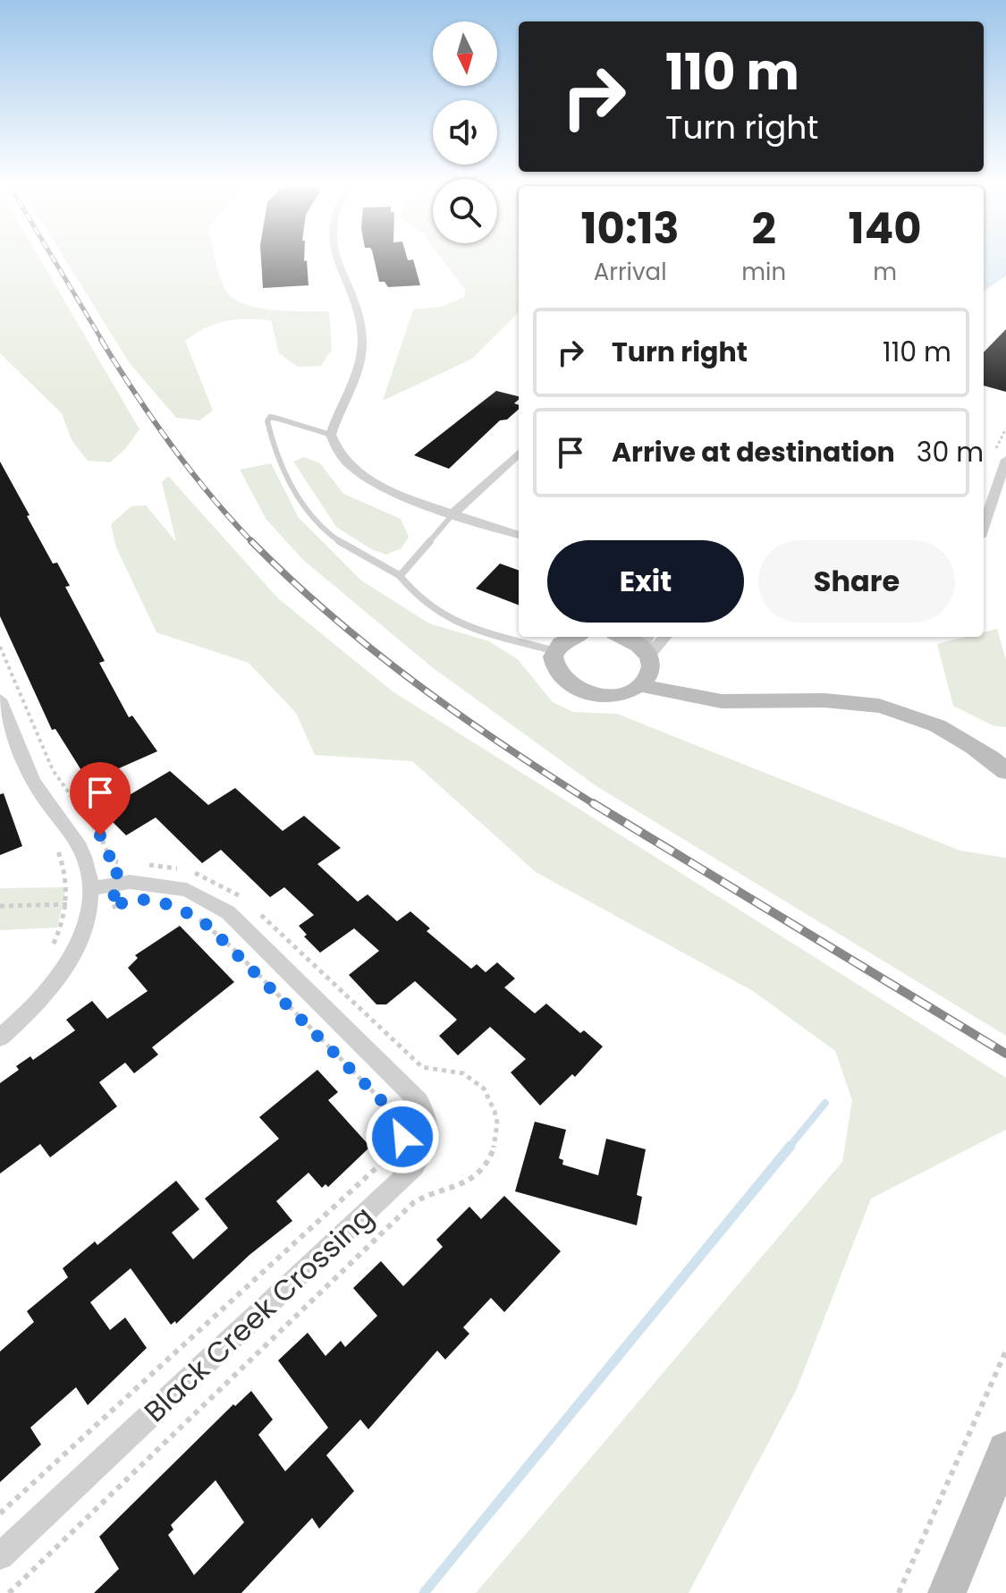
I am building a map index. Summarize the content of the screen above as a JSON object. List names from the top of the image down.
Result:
{
  "streets": {
    "street": ["Black Creek Crossing"]
  },
  "north": "bottom",
  "page": {
    "turn": ["110 m", "Turn right"],
    "eta": [
      "10:13",
      "Arrival",
      "2",
      "min",
      "140",
      "m"
    ],
    "list": [
      {
        "name": "Turn right",
        "value": "110 m"
      },
      {
        "name": "Arrive at destination",
        "value": "30 m"
      }
    ],
    "buttons": ["Exit", "Share"]
  }
}
